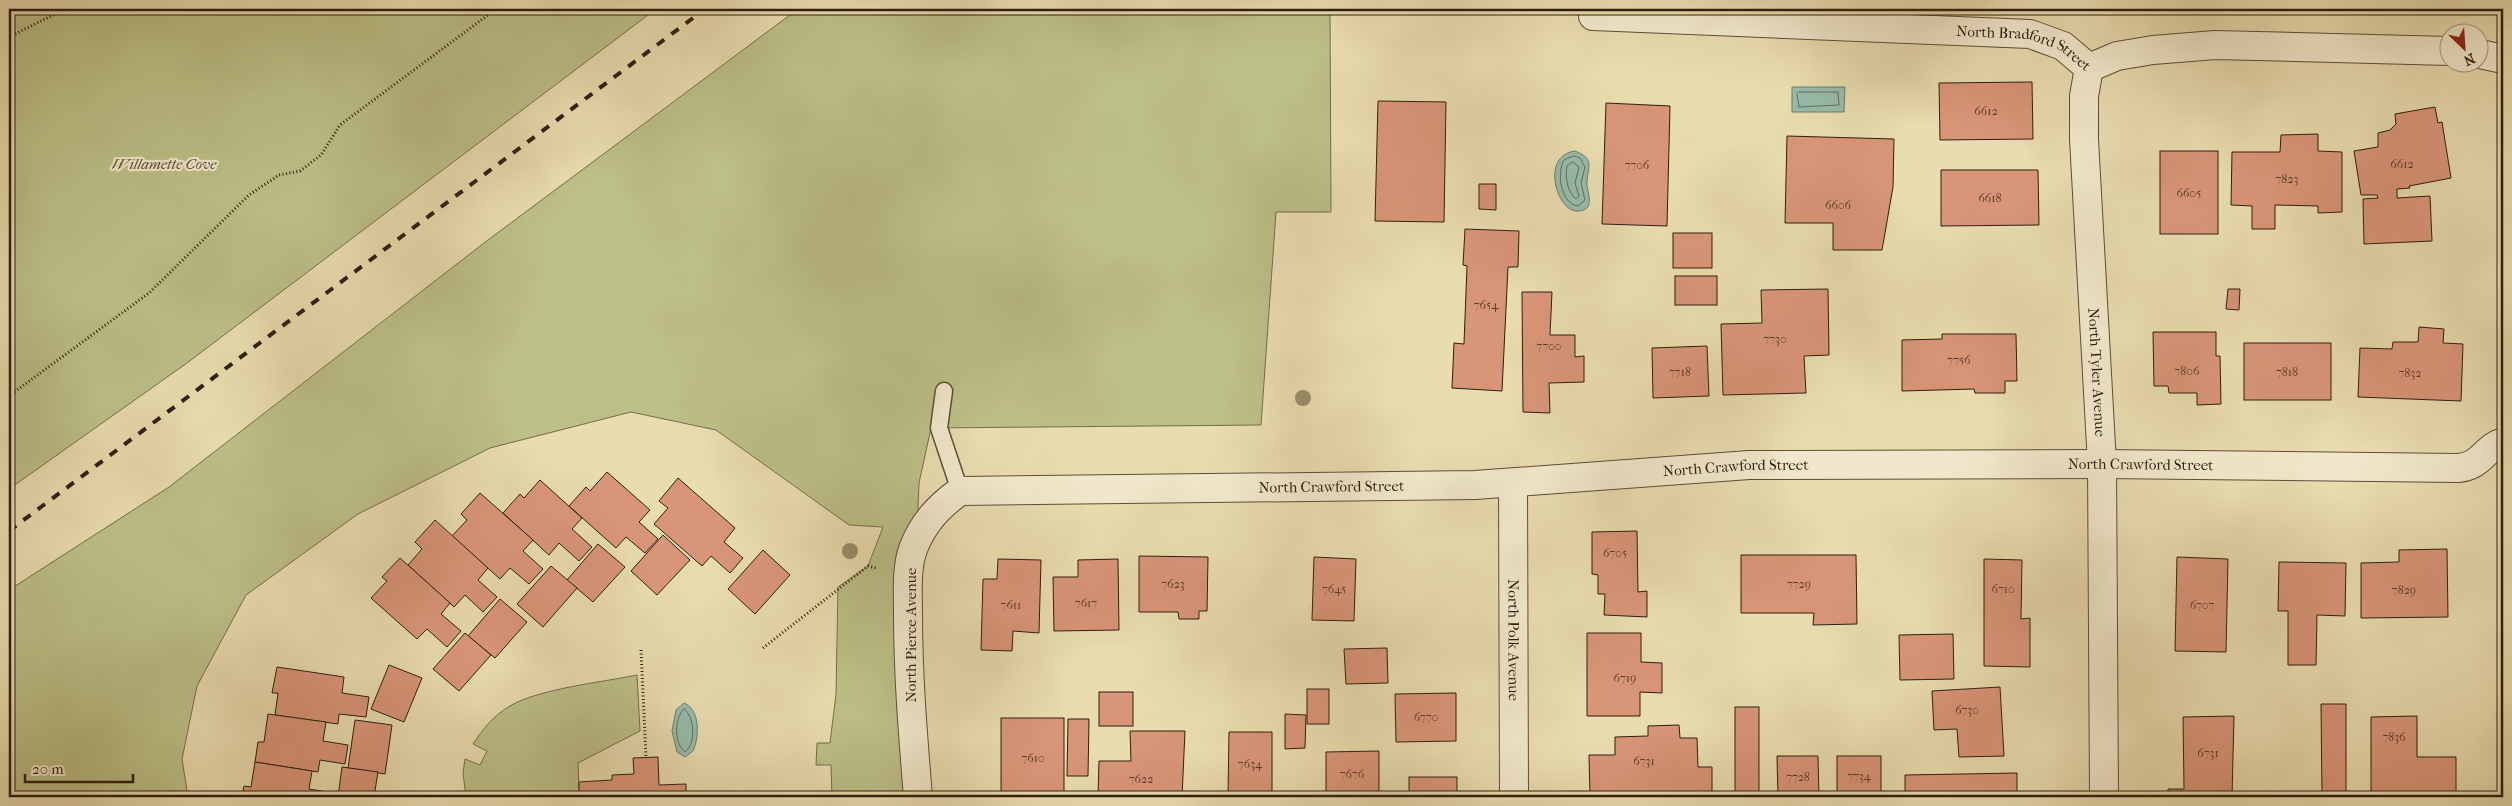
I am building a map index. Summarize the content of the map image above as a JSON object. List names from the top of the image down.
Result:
{
  "streets": {
    "street": [
      "North Bradford Street",
      "North Tyler Avenue",
      "North Crawford Street",
      "North Pierce Avenue",
      "North Polk Avenue"
    ]
  },
  "crossings": [
    ["North Bradford Street", "North Tyler Avenue"],
    ["North Tyler Avenue", "North Crawford Street"],
    ["North Crawford Street", "North Pierce Avenue"],
    ["North Crawford Street", "North Polk Avenue"]
  ],
  "parks": ["Willamette Cove"],
  "house_numbers": [
    "6612",
    "6612",
    "7706",
    "7823",
    "6605",
    "6618",
    "6606",
    "7654",
    "7730",
    "7700",
    "7756",
    "7806",
    "7718",
    "7818",
    "7832",
    "6705",
    "7623",
    "7729",
    "7645",
    "6710",
    "7829",
    "7617",
    "7611",
    "6707",
    "6719",
    "6730",
    "6770",
    "7836",
    "6731",
    "7610",
    "6731",
    "7634",
    "7676",
    "7734",
    "7728",
    "7622"
  ],
  "scale_bar": "20 m",
  "north": "bottom right"
}
